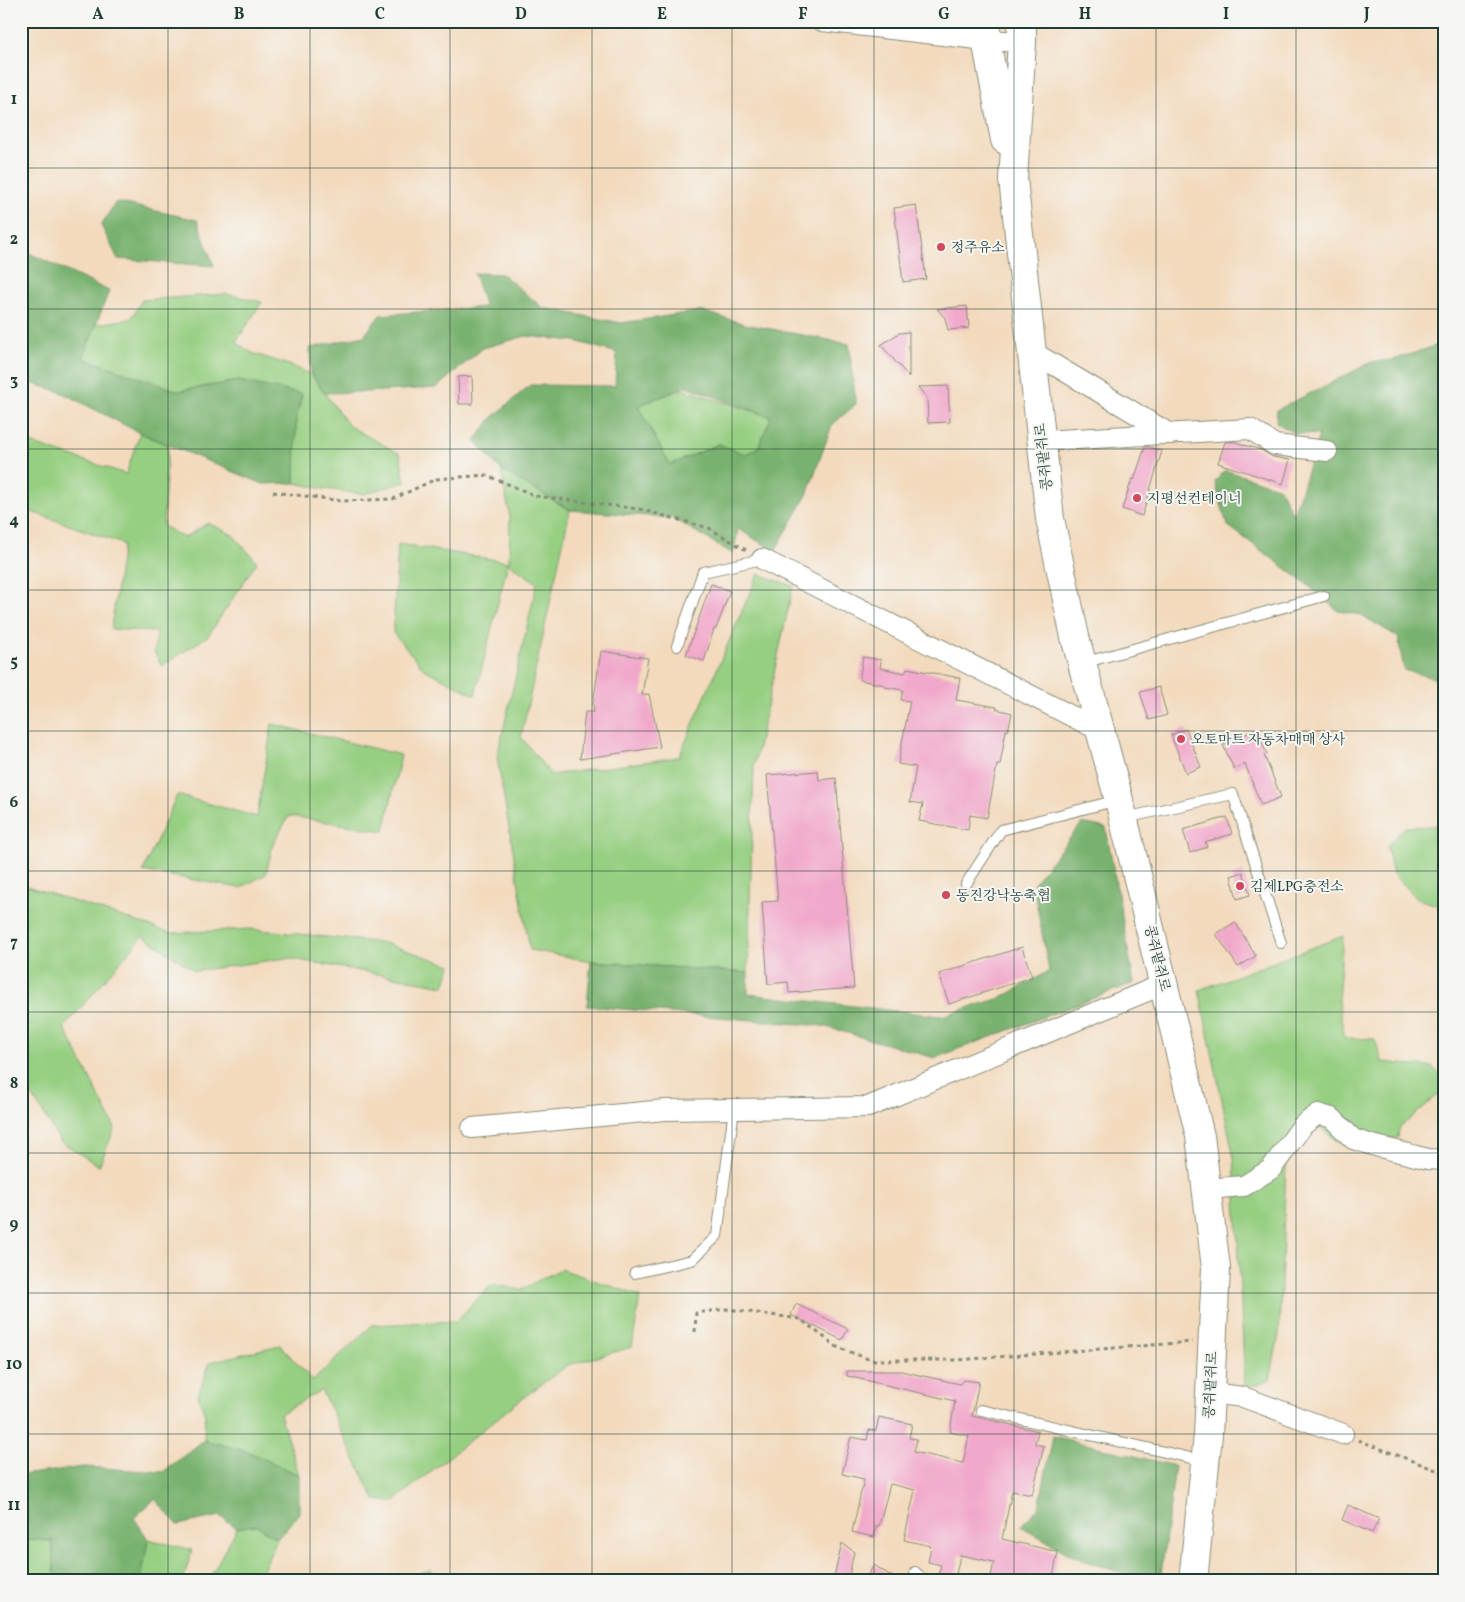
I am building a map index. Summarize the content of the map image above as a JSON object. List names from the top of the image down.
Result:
{
  "streets": {
    "main road": ["콩쥐팥쥐로"]
  },
  "places": [
    "정주유소",
    "지평선컨테이너",
    "오토마트 자동차매매 상사",
    "김제LPG충전소",
    "동진강낙농축협"
  ],
  "grid": {
    "columns": [
      "A",
      "B",
      "C",
      "D",
      "E",
      "F",
      "G",
      "H",
      "I",
      "J"
    ],
    "rows": [
      "1",
      "2",
      "3",
      "4",
      "5",
      "6",
      "7",
      "8",
      "9",
      "10",
      "11"
    ]
  }
}
